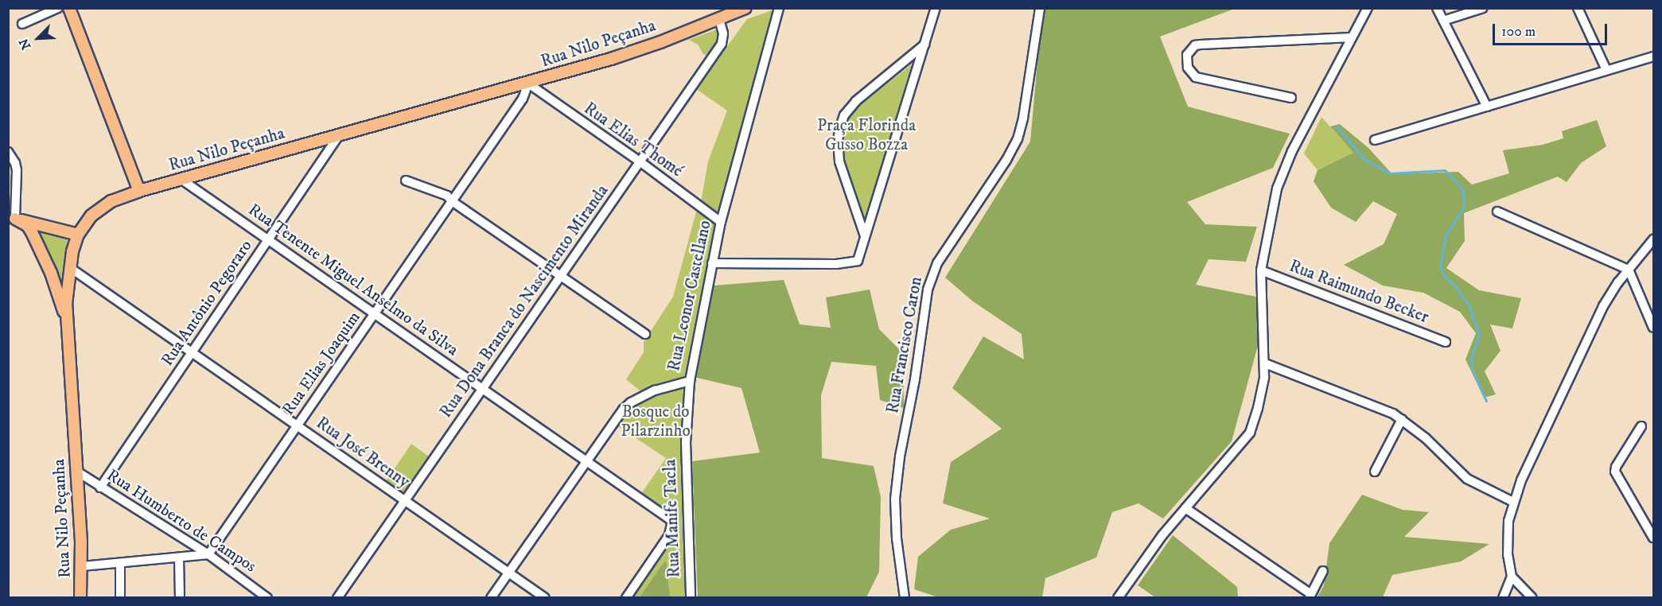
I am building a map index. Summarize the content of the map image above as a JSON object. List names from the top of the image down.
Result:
{
  "streets": {
    "main road": ["Rua Nilo Peçanha"],
    "street": [
      "Rua Elias Thomé",
      "Rua Tenente Miguel Anselmo da Silva",
      "Rua Raimundo Becker",
      "Rua Leonor Castellano",
      "Rua Dona Branca do Nascimento Miranda",
      "Rua Antônio Pegoraro",
      "Rua Francisco Caron",
      "Rua Elias Joaquim",
      "Rua José Brenny",
      "Rua Manife Tacla",
      "Rua Humberto de Campos"
    ]
  },
  "crossings": [
    ["Rua Nilo Peçanha", "Rua Elias Thomé"],
    ["Rua Nilo Peçanha", "Rua Tenente Miguel Anselmo da Silva"],
    ["Rua Nilo Peçanha", "Rua Dona Branca do Nascimento Miranda"],
    ["Rua Nilo Peçanha", "Rua Antônio Pegoraro"],
    ["Rua Nilo Peçanha", "Rua Elias Joaquim"],
    ["Rua Nilo Peçanha", "Rua José Brenny"],
    ["Rua Nilo Peçanha", "Rua Humberto de Campos"],
    ["Rua Elias Thomé", "Rua Leonor Castellano"],
    ["Rua Elias Thomé", "Rua Dona Branca do Nascimento Miranda"],
    ["Rua Elias Thomé", "Rua Elias Joaquim"],
    ["Rua Tenente Miguel Anselmo da Silva", "Rua Leonor Castellano"],
    ["Rua Tenente Miguel Anselmo da Silva", "Rua Dona Branca do Nascimento Miranda"],
    ["Rua Tenente Miguel Anselmo da Silva", "Rua Antônio Pegoraro"],
    ["Rua Tenente Miguel Anselmo da Silva", "Rua Elias Joaquim"],
    ["Rua Leonor Castellano", "Rua José Brenny"],
    ["Rua Leonor Castellano", "Rua Manife Tacla"],
    ["Rua Dona Branca do Nascimento Miranda", "Rua José Brenny"],
    ["Rua Antônio Pegoraro", "Rua José Brenny"],
    ["Rua Antônio Pegoraro", "Rua Humberto de Campos"],
    ["Rua Elias Joaquim", "Rua José Brenny"],
    ["Rua Elias Joaquim", "Rua Humberto de Campos"]
  ],
  "parks": ["Praça Florinda Gusso Bozza", "Bosque do Pilarzinho"],
  "scale_bar": "100 m",
  "north": "bottom left"
}
